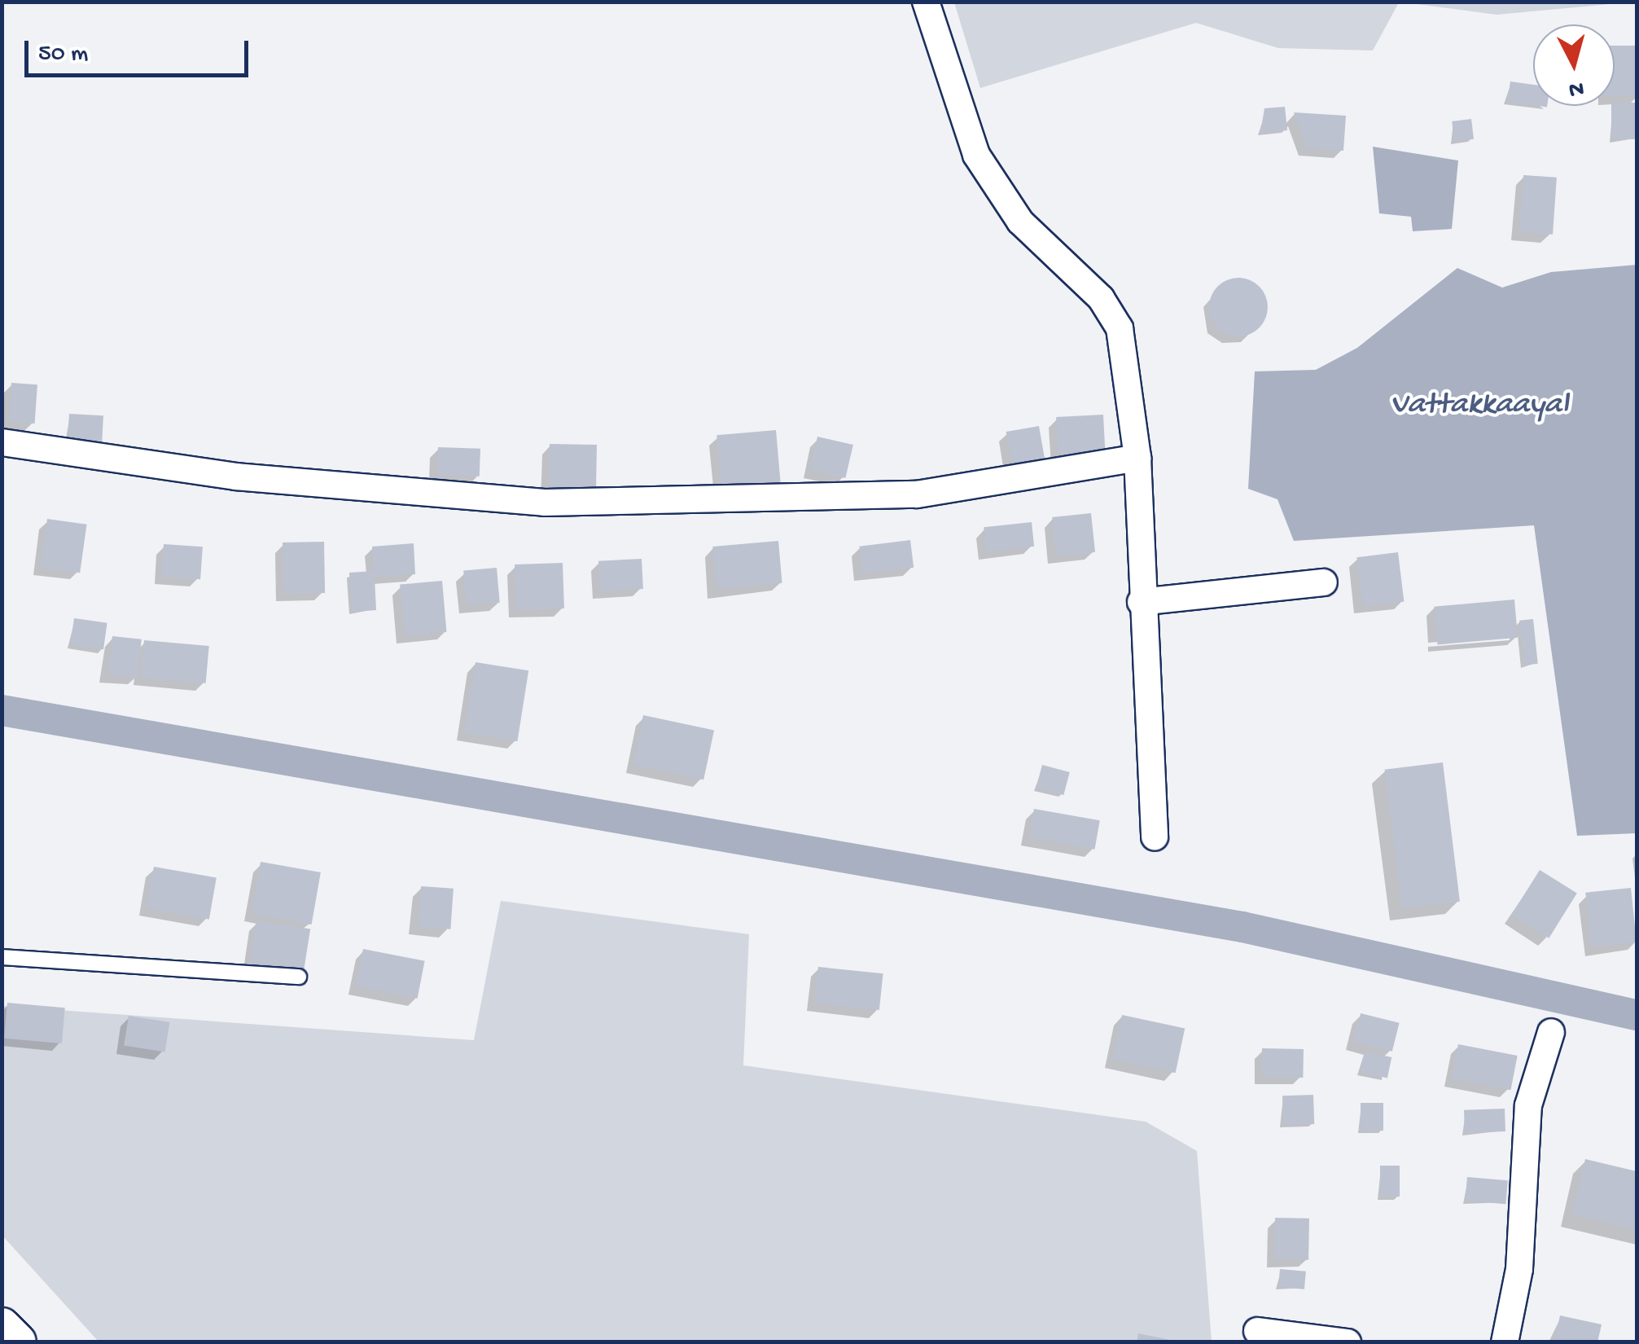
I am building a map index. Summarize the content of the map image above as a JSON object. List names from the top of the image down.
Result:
{
  "water": ["Vattakkaayal"],
  "scale_bar": "50 m",
  "north": "bottom"
}
